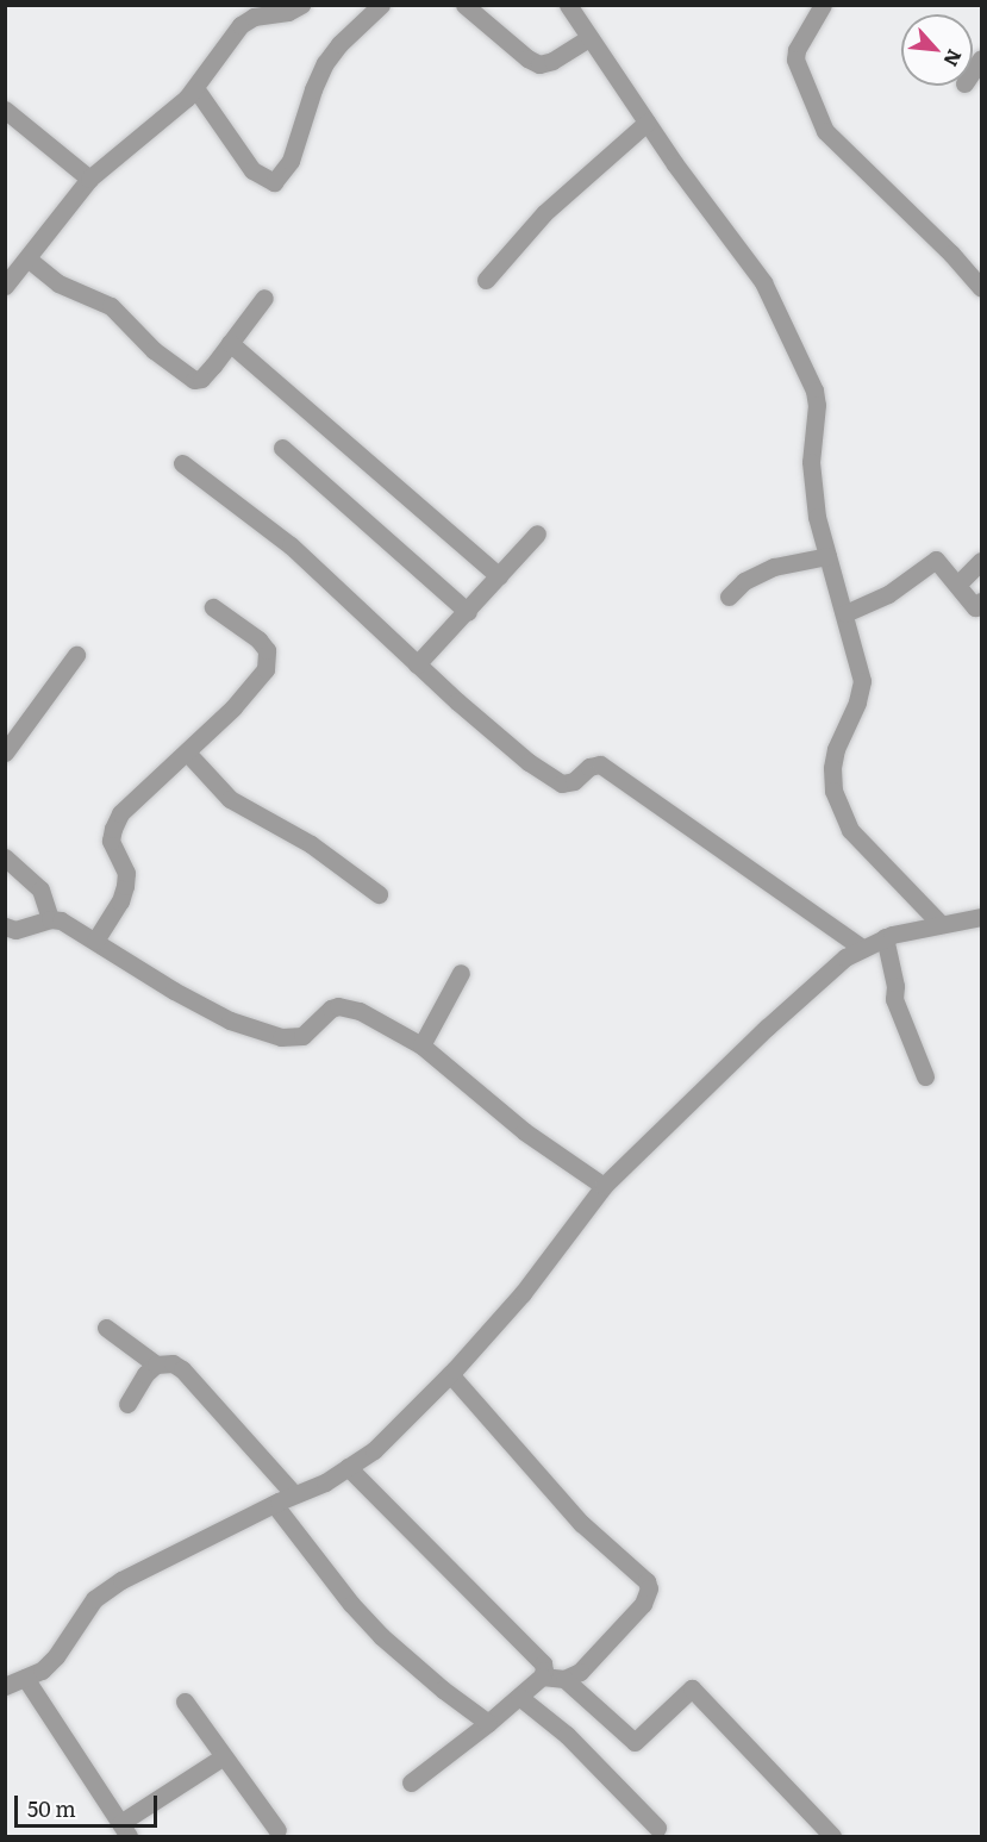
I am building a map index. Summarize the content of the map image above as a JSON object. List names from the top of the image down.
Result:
{
  "scale_bar": "50 m",
  "north": "bottom right"
}
